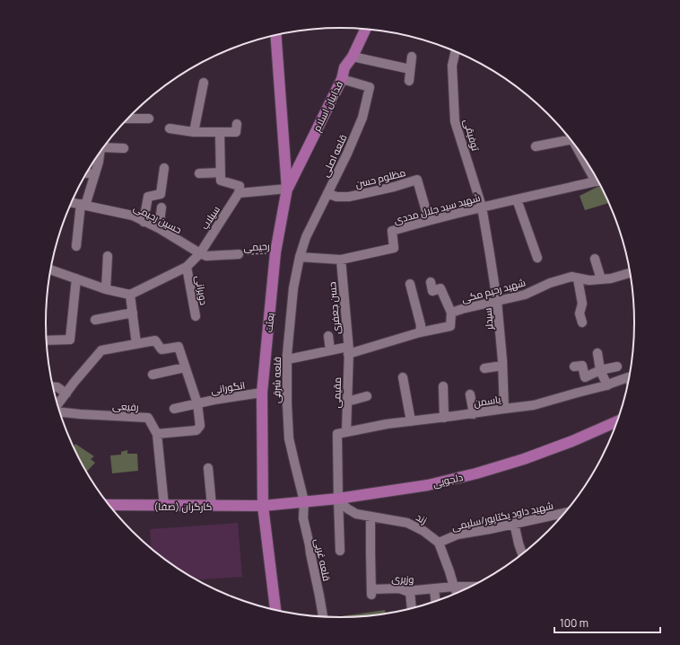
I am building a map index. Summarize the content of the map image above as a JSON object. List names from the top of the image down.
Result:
{
  "streets": {
    "main road": [
      "فداییان اسلام",
      "بعثت",
      "دلجویی",
      "کارگران (صفا)"
    ],
    "street": [
      "توفیقی",
      "قلعه اصلی",
      "مظلوم حسن",
      "شهید سید جلال مددی",
      "سیلاب",
      "حسین رحیمی",
      "دویرانی",
      "شهید رحیم مکی",
      "حسن جعفری",
      "سیدلر",
      "قلعه شرقی",
      "انگورانی",
      "مقیمی",
      "یاسمن",
      "رفیعی",
      "شهید داود یکتاپور/سلیمی",
      "زند",
      "قلعه غربی",
      "وزیری"
    ],
    "path": ["رحیمی"]
  },
  "crossings": [
    ["فداییان اسلام", "قلعه اصلی"],
    ["فداییان اسلام", "بعثت"],
    ["توفیقی", "شهید سید جلال مددی"],
    ["توفیقی", "سیدلر"],
    ["قلعه اصلی", "مظلوم حسن"],
    ["قلعه اصلی", "شهید سید جلال مددی"],
    ["قلعه اصلی", "قلعه شرقی"],
    ["مظلوم حسن", "شهید سید جلال مددی"],
    ["شهید سید جلال مددی", "حسن جعفری"],
    ["شهید سید جلال مددی", "سیدلر"],
    ["شهید سید جلال مددی", "قلعه شرقی"],
    ["سیلاب", "حسین رحیمی"],
    ["سیلاب", "دویرانی"],
    ["حسین رحیمی", "رحیمی"],
    ["رحیمی", "بعثت"],
    ["شهید رحیم مکی", "حسن جعفری"],
    ["شهید رحیم مکی", "سیدلر"],
    ["شهید رحیم مکی", "قلعه شرقی"],
    ["شهید رحیم مکی", "مقیمی"],
    ["حسن جعفری", "مقیمی"],
    ["سیدلر", "یاسمن"],
    ["بعثت", "انگورانی"],
    ["بعثت", "دلجویی"],
    ["بعثت", "کارگران (صفا)"],
    ["قلعه شرقی", "دلجویی"],
    ["قلعه شرقی", "قلعه غربی"],
    ["مقیمی", "یاسمن"],
    ["رفیعی", "کارگران (صفا)"],
    ["دلجویی", "کارگران (صفا)"],
    ["دلجویی", "زند"],
    ["دلجویی", "قلعه غربی"],
    ["شهید داود یکتاپور/سلیمی", "زند"],
    ["زند", "وزیری"]
  ],
  "scale_bar": "100 m"
}
